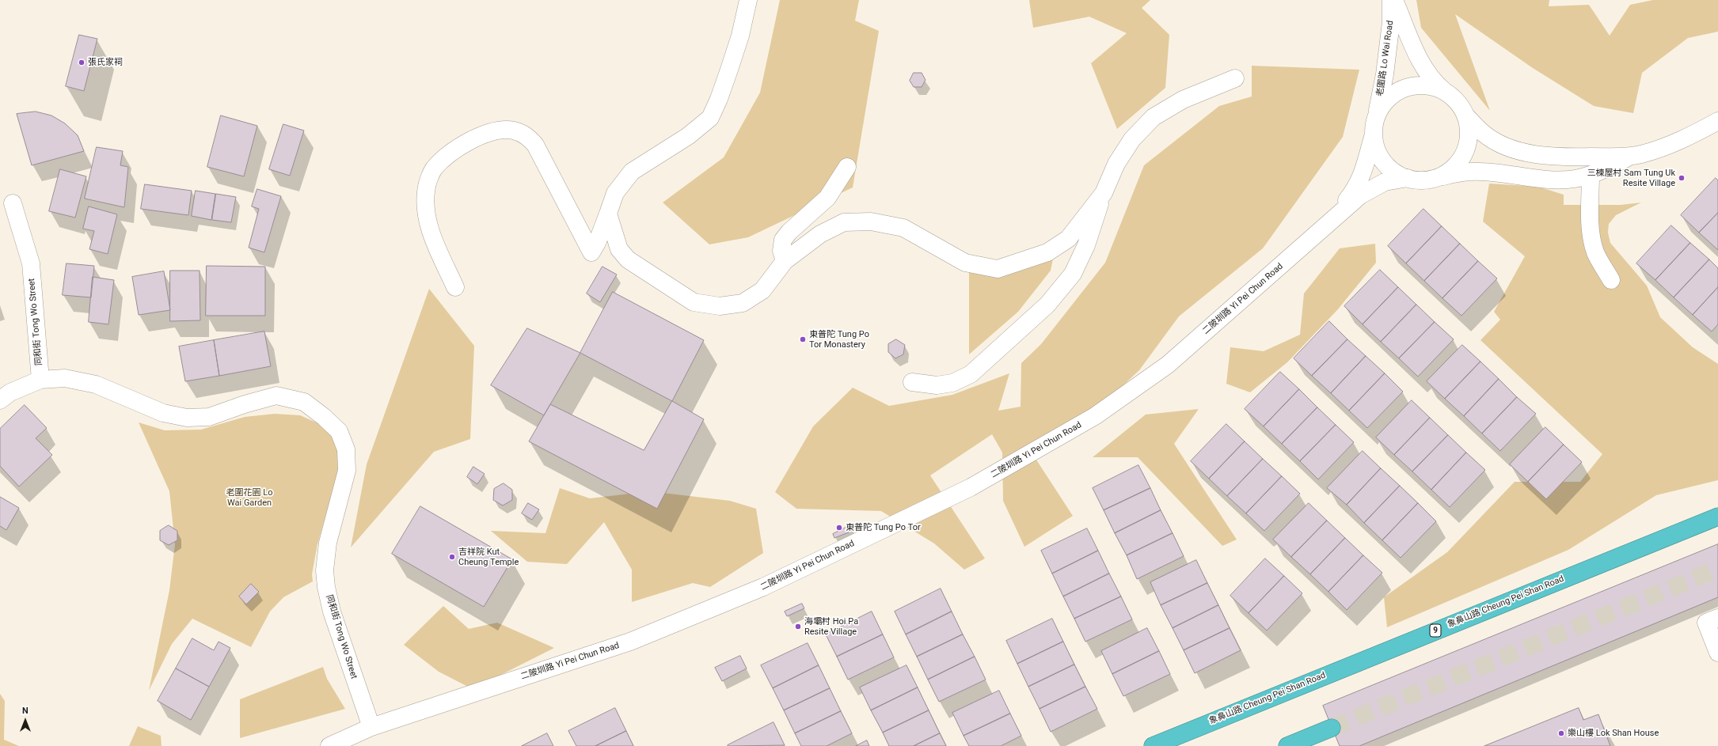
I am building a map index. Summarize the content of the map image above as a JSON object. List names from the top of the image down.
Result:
{
  "streets": {
    "highway": ["象鼻山路 Cheung Pei Shan Road", "9"],
    "street": ["老圍路 Lo Wai Road", "二陂圳路 Yi Pei Chun Road", "同和街 Tong Wo Street"]
  },
  "crossings": [
    ["老圍路 Lo Wai Road", "二陂圳路 Yi Pei Chun Road"],
    ["二陂圳路 Yi Pei Chun Road", "同和街 Tong Wo Street"]
  ],
  "parks": ["老圍花園 Lo Wai Garden"],
  "places": [
    "張氏家祠",
    "三棟屋村 Sam Tung Uk Resite Village",
    "東普陀 Tung Po Tor Monastery",
    "東普陀 Tung Po Tor",
    "吉祥院 Kut Cheung Temple",
    "海壩村 Hoi Pa Resite Village",
    "樂山樓 Lok Shan House"
  ],
  "north": "top"
}
